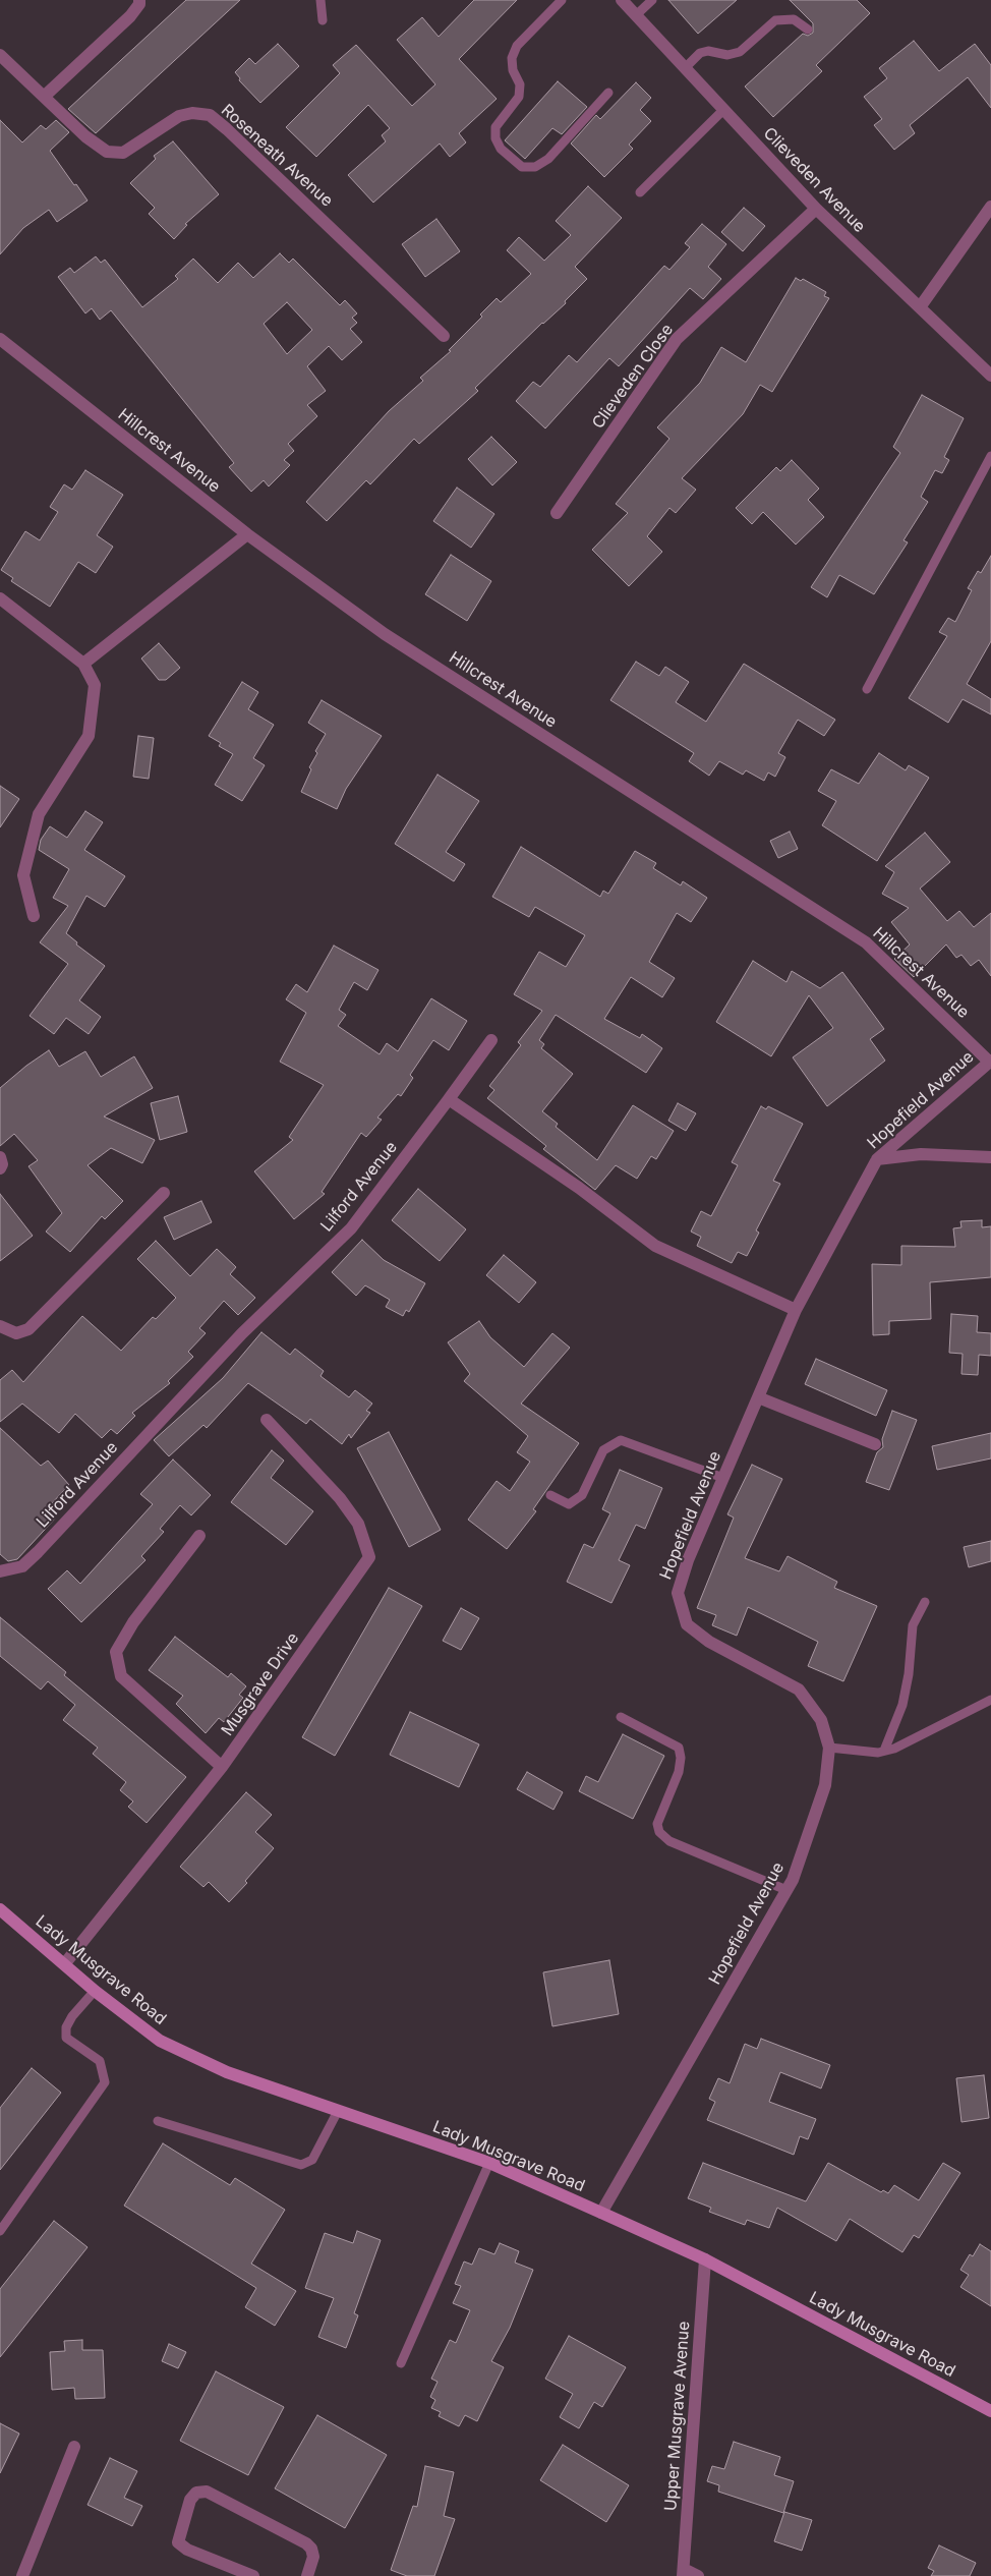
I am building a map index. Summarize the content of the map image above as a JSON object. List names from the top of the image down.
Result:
{
  "streets": {
    "main road": ["Lady Musgrave Road"],
    "street": [
      "Roseneath Avenue",
      "Clieveden Avenue",
      "Clieveden Close",
      "Hillcrest Avenue",
      "Hopefield Avenue",
      "Lilford Avenue",
      "Musgrave Drive",
      "Upper Musgrave Avenue"
    ]
  },
  "crossings": [
    ["Clieveden Avenue", "Clieveden Close"],
    ["Hillcrest Avenue", "Hopefield Avenue"],
    ["Hopefield Avenue", "Lady Musgrave Road"],
    ["Musgrave Drive", "Lady Musgrave Road"],
    ["Lady Musgrave Road", "Upper Musgrave Avenue"]
  ]
}
